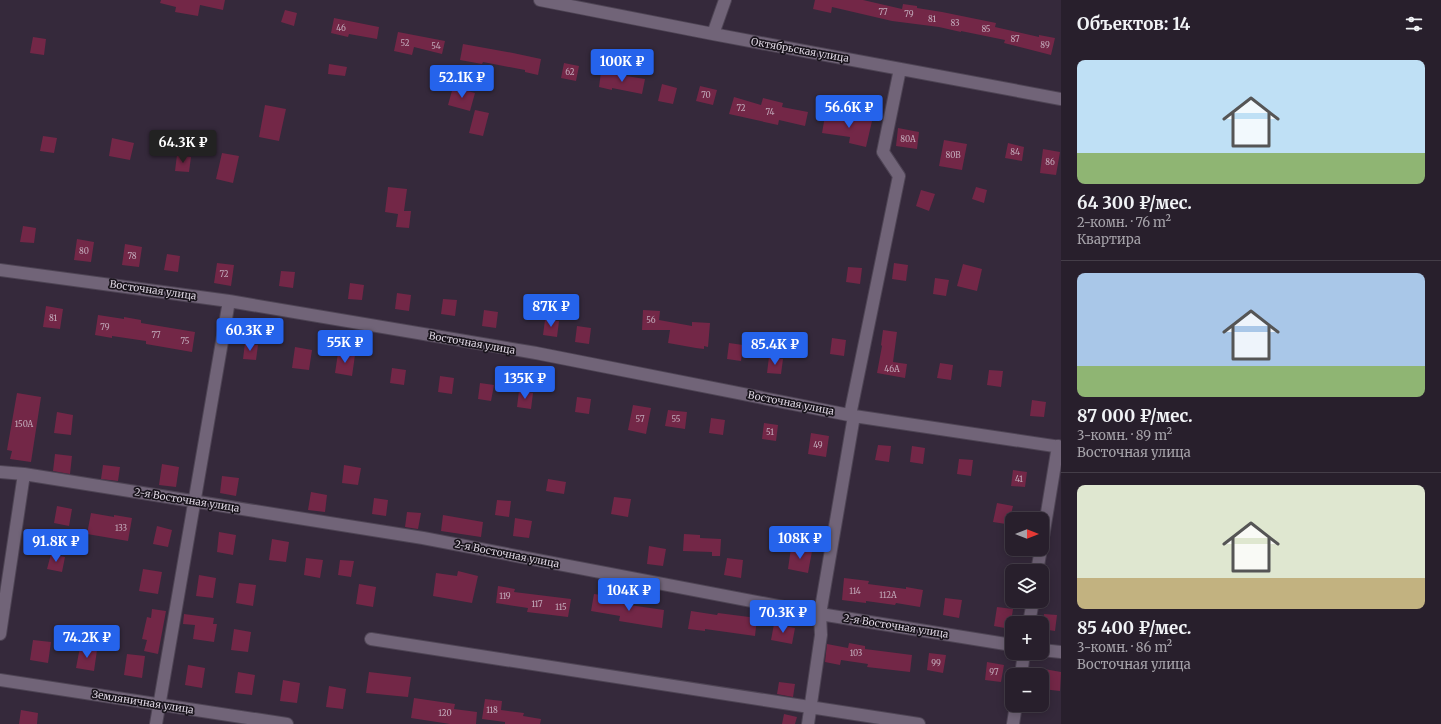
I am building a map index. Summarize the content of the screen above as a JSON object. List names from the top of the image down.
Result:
{
  "streets": {
    "street": [
      "Октябрьская улица",
      "Восточная улица",
      "2-я Восточная улица",
      "Земляничная улица"
    ]
  },
  "house_numbers": [
    "77",
    "79",
    "81",
    "83",
    "46",
    "85",
    "87",
    "52",
    "89",
    "54",
    "62",
    "70",
    "72",
    "74",
    "80А",
    "84",
    "80В",
    "86",
    "80",
    "78",
    "72",
    "81",
    "56",
    "79",
    "77",
    "75",
    "46А",
    "57",
    "55",
    "150А",
    "51",
    "49",
    "41",
    "133",
    "114",
    "112А",
    "119",
    "117",
    "115",
    "103",
    "99",
    "97",
    "118",
    "120"
  ],
  "north": "right",
  "page": {
    "heading": "Объектов: 14",
    "list": [
      {
        "name": "64 300 ₽/мес.",
        "note": "2-комн. · 76 m² · Квартира"
      },
      {
        "name": "87 000 ₽/мес.",
        "note": "3-комн. · 89 m² · Восточная улица"
      },
      {
        "name": "85 400 ₽/мес.",
        "note": "3-комн. · 86 m² · Восточная улица"
      }
    ],
    "price": [
      "100K ₽",
      "52.1K ₽",
      "56.6K ₽",
      "64.3K ₽",
      "87K ₽",
      "60.3K ₽",
      "55K ₽",
      "85.4K ₽",
      "135K ₽",
      "108K ₽",
      "91.8K ₽",
      "104K ₽",
      "70.3K ₽",
      "74.2K ₽"
    ],
    "map_buttons": ["+", "−"]
  }
}
